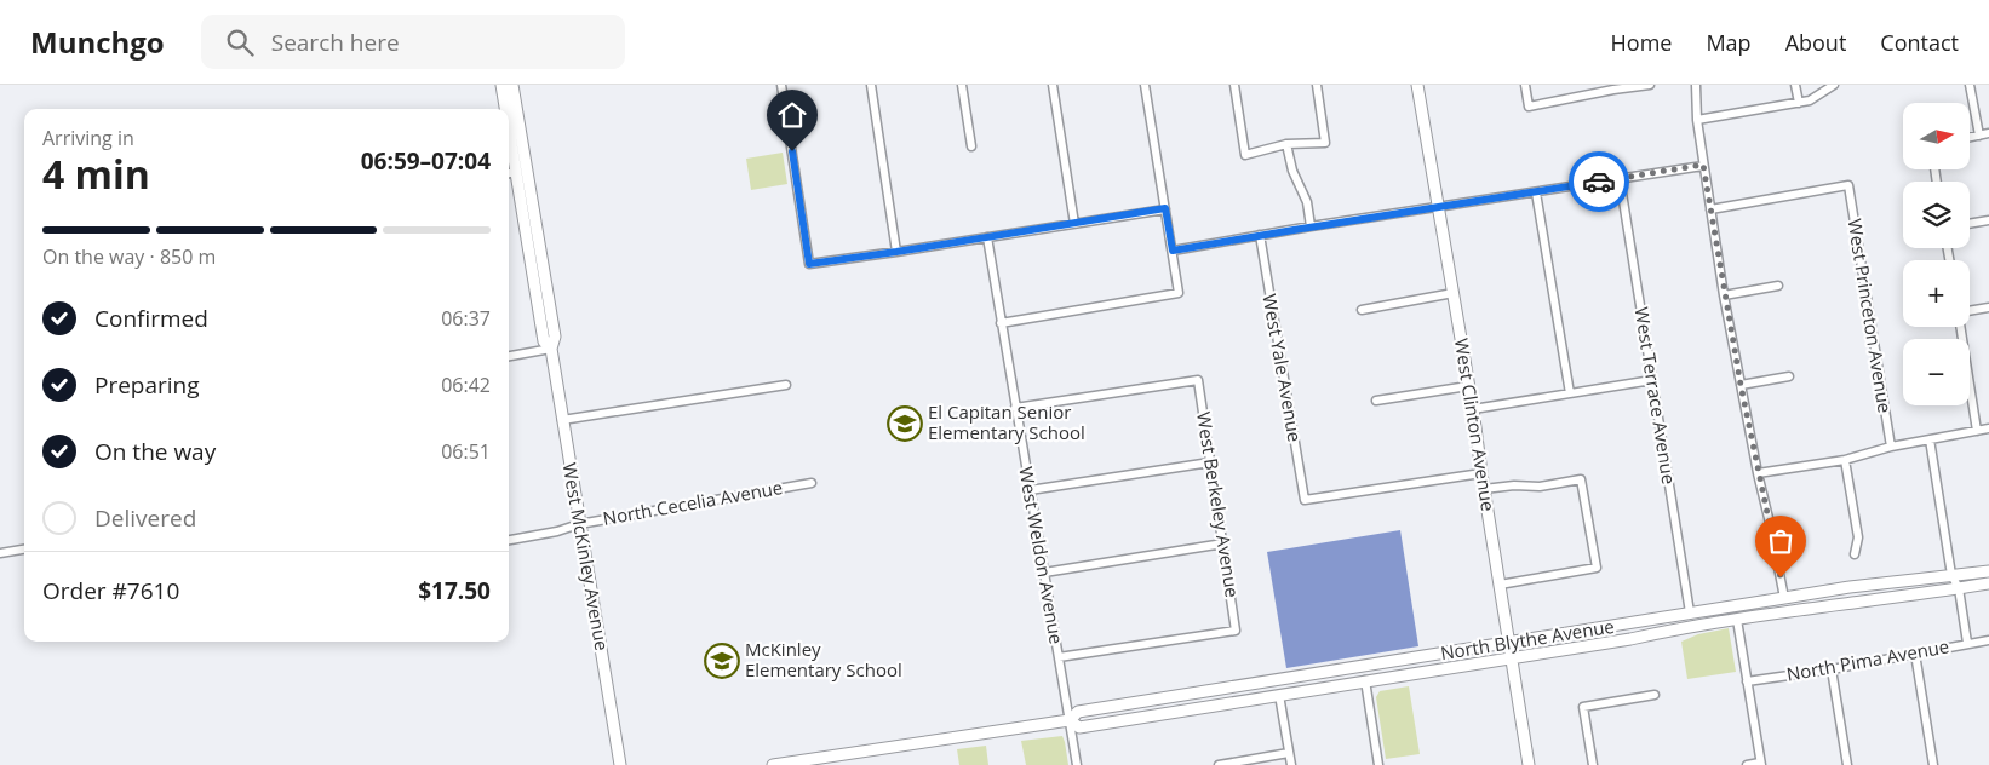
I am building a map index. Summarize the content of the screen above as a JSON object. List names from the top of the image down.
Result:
{
  "streets": {
    "street": [
      "West Princeton Avenue",
      "West Yale Avenue",
      "West Terrace Avenue",
      "West Clinton Avenue",
      "North Cecelia Avenue",
      "West Berkeley Avenue",
      "West Weldon Avenue",
      "West McKinley Avenue",
      "North Blythe Avenue",
      "North Pima Avenue"
    ]
  },
  "crossings": [
    ["West Yale Avenue", "West Clinton Avenue"],
    ["West Terrace Avenue", "North Blythe Avenue"],
    ["West Clinton Avenue", "North Blythe Avenue"],
    ["North Cecelia Avenue", "West McKinley Avenue"],
    ["West Berkeley Avenue", "West Weldon Avenue"],
    ["West Weldon Avenue", "North Blythe Avenue"]
  ],
  "places": {
    "school or university": ["El Capitan Senior Elementary School", "McKinley Elementary School"]
  },
  "north": "right",
  "page": {
    "header": "Munchgo",
    "search": "Search here",
    "nav": [
      "Home",
      "Map",
      "About",
      "Contact"
    ],
    "map_buttons": ["+", "−"],
    "heading": ["4 min", "Arriving in", "06:59–07:04"],
    "panel": ["Order #7610", "$17.50"],
    "bar": "On the way · 850 m",
    "list": [
      ["Confirmed", "06:37"],
      ["Preparing", "06:42"],
      ["On the way", "06:51"],
      "Delivered"
    ]
  }
}
